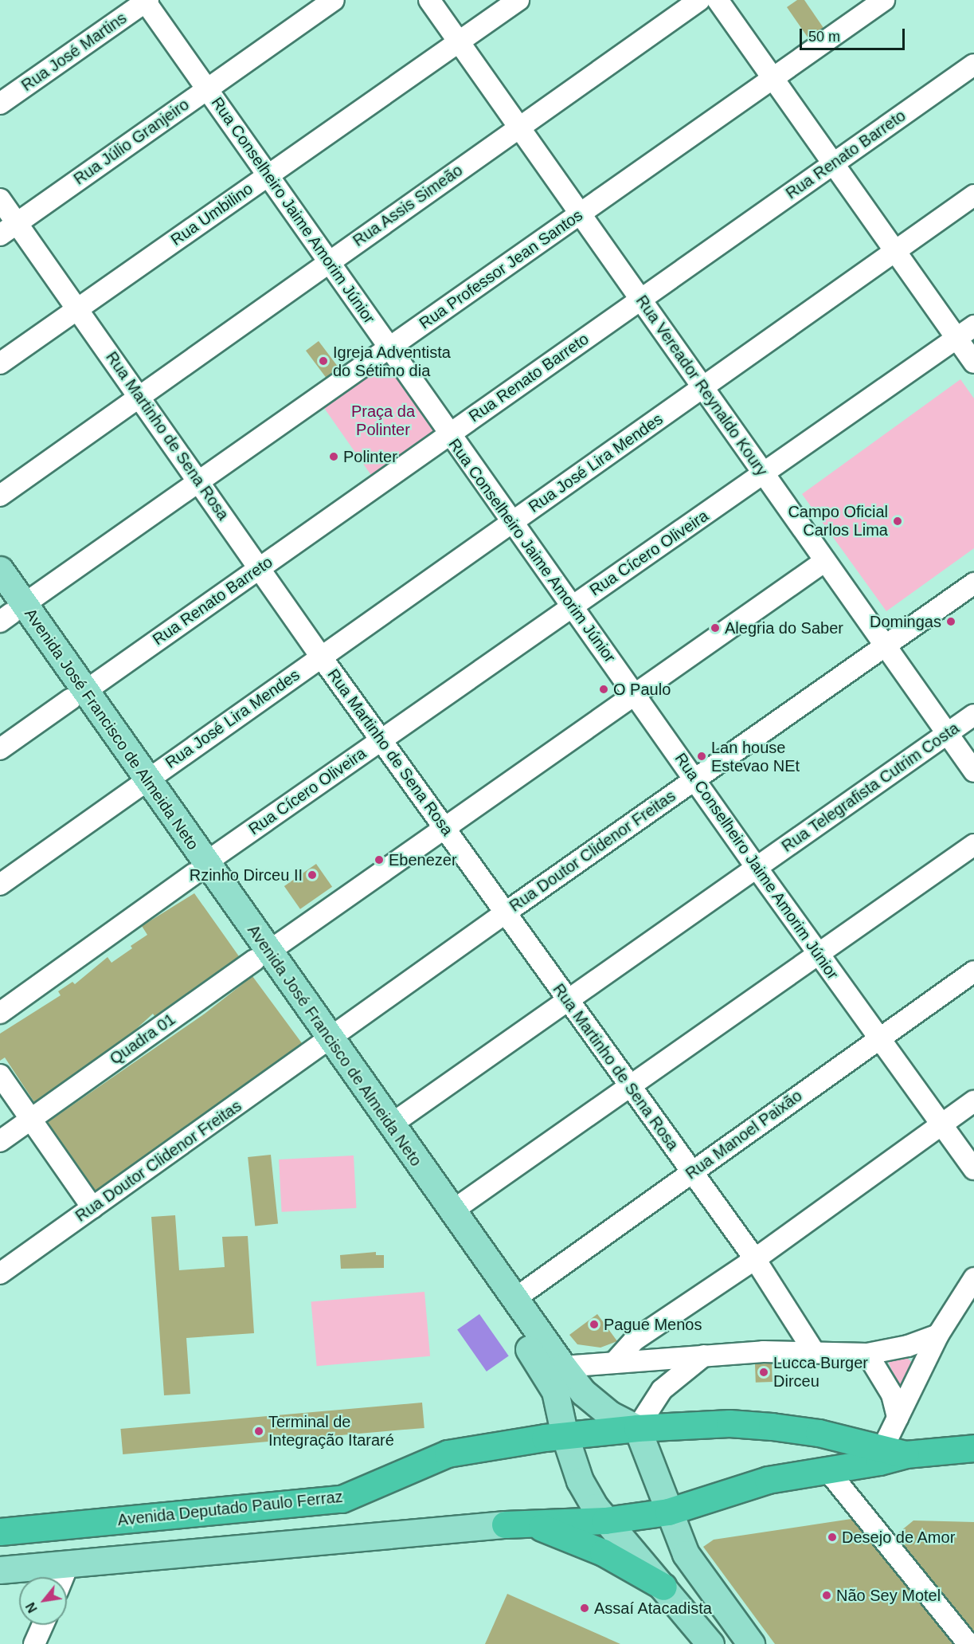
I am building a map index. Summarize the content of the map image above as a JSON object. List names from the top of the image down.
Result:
{
  "streets": {
    "highway": ["Avenida Deputado Paulo Ferraz"],
    "main road": ["Avenida José Francisco de Almeida Neto"],
    "street": [
      "Rua José Martins",
      "Rua Júlio Granjeiro",
      "Rua Renato Barreto",
      "Rua Assis Simeão",
      "Rua Conselheiro Jaime Amorim Júnior",
      "Rua Umbilino",
      "Rua Professor Jean Santos",
      "Rua Vereador Reynaldo Koury",
      "Rua Martinho de Sena Rosa",
      "Rua José Lira Mendes",
      "Rua Cícero Oliveira",
      "Rua Telegrafista Cutrim Costa",
      "Rua Doutor Clidenor Freitas",
      "Quadra 01",
      "Rua Manoel Paixão"
    ]
  },
  "crossings": [
    ["Rua José Martins", "Rua Conselheiro Jaime Amorim Júnior"],
    ["Rua Júlio Granjeiro", "Rua Conselheiro Jaime Amorim Júnior"],
    ["Rua Júlio Granjeiro", "Rua Martinho de Sena Rosa"],
    ["Rua Renato Barreto", "Rua Conselheiro Jaime Amorim Júnior"],
    ["Rua Renato Barreto", "Rua Vereador Reynaldo Koury"],
    ["Rua Renato Barreto", "Rua Martinho de Sena Rosa"],
    ["Rua Renato Barreto", "Avenida José Francisco de Almeida Neto"],
    ["Rua Assis Simeão", "Rua Conselheiro Jaime Amorim Júnior"],
    ["Rua Assis Simeão", "Rua Vereador Reynaldo Koury"],
    ["Rua Assis Simeão", "Rua Martinho de Sena Rosa"],
    ["Rua Conselheiro Jaime Amorim Júnior", "Rua Umbilino"],
    ["Rua Conselheiro Jaime Amorim Júnior", "Rua Professor Jean Santos"],
    ["Rua Conselheiro Jaime Amorim Júnior", "Rua José Lira Mendes"],
    ["Rua Conselheiro Jaime Amorim Júnior", "Rua Cícero Oliveira"],
    ["Rua Conselheiro Jaime Amorim Júnior", "Rua Telegrafista Cutrim Costa"],
    ["Rua Conselheiro Jaime Amorim Júnior", "Rua Doutor Clidenor Freitas"],
    ["Rua Conselheiro Jaime Amorim Júnior", "Quadra 01"],
    ["Rua Conselheiro Jaime Amorim Júnior", "Rua Manoel Paixão"],
    ["Rua Umbilino", "Rua Vereador Reynaldo Koury"],
    ["Rua Umbilino", "Rua Martinho de Sena Rosa"],
    ["Rua Professor Jean Santos", "Rua Vereador Reynaldo Koury"],
    ["Rua Professor Jean Santos", "Rua Martinho de Sena Rosa"],
    ["Rua Professor Jean Santos", "Avenida José Francisco de Almeida Neto"],
    ["Rua Vereador Reynaldo Koury", "Rua José Lira Mendes"],
    ["Rua Vereador Reynaldo Koury", "Rua Cícero Oliveira"],
    ["Rua Vereador Reynaldo Koury", "Rua Telegrafista Cutrim Costa"],
    ["Rua Vereador Reynaldo Koury", "Rua Doutor Clidenor Freitas"],
    ["Rua Vereador Reynaldo Koury", "Quadra 01"],
    ["Rua Martinho de Sena Rosa", "Rua José Lira Mendes"],
    ["Rua Martinho de Sena Rosa", "Rua Cícero Oliveira"],
    ["Rua Martinho de Sena Rosa", "Rua Telegrafista Cutrim Costa"],
    ["Rua Martinho de Sena Rosa", "Rua Doutor Clidenor Freitas"],
    ["Rua Martinho de Sena Rosa", "Quadra 01"],
    ["Rua Martinho de Sena Rosa", "Rua Manoel Paixão"],
    ["Rua José Lira Mendes", "Avenida José Francisco de Almeida Neto"],
    ["Rua Cícero Oliveira", "Avenida José Francisco de Almeida Neto"],
    ["Avenida José Francisco de Almeida Neto", "Rua Telegrafista Cutrim Costa"],
    ["Avenida José Francisco de Almeida Neto", "Rua Doutor Clidenor Freitas"],
    ["Avenida José Francisco de Almeida Neto", "Quadra 01"],
    ["Avenida José Francisco de Almeida Neto", "Rua Manoel Paixão"],
    ["Avenida José Francisco de Almeida Neto", "Avenida Deputado Paulo Ferraz"]
  ],
  "parks": ["Praça da Polinter"],
  "places": [
    "Igreja Adventista do Sétimo dia",
    "Polinter",
    "Campo Oficial Carlos Lima",
    "Domingas",
    "Alegria do Saber",
    "O Paulo",
    "Lan house Estevao NEt",
    "Ebenezer",
    "Rzinho Dirceu II",
    "Pague Menos",
    "Lucca Burger Dirceu",
    "Terminal de Integração Itararé",
    "Desejo de Amor",
    "Não Sey Motel",
    "Assaí Atacadista"
  ],
  "scale_bar": "50 m",
  "north": "bottom left"
}
